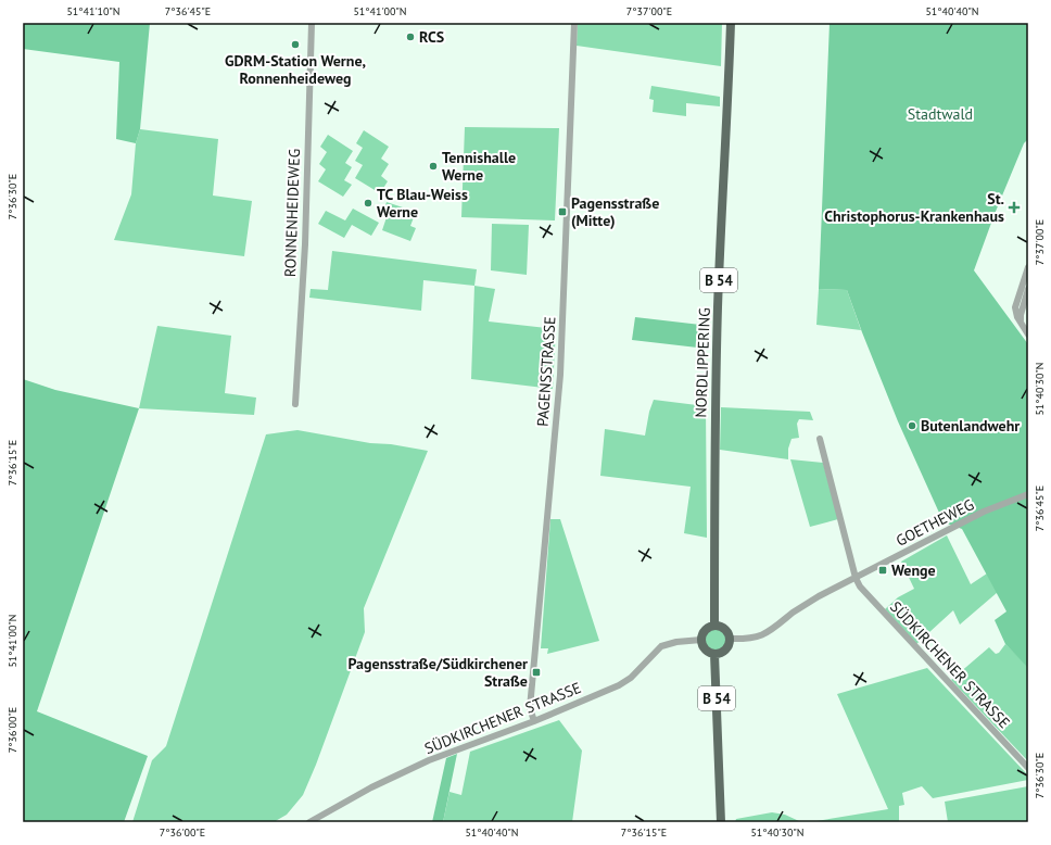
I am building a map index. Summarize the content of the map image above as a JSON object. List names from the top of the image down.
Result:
{
  "streets": {
    "main road": ["B 54", "NORDLIPPERING"],
    "street": [
      "RONNENHEIDEWEG",
      "PAGENSSTRASSE",
      "GOETHEWEG",
      "SÜDKIRCHENER STRASSE"
    ]
  },
  "crossings": [
    ["B 54", "NORDLIPPERING"],
    ["B 54", "SÜDKIRCHENER STRASSE"],
    ["NORDLIPPERING", "SÜDKIRCHENER STRASSE"],
    ["PAGENSSTRASSE", "SÜDKIRCHENER STRASSE"],
    ["GOETHEWEG", "SÜDKIRCHENER STRASSE"]
  ],
  "parks": ["Stadtwald"],
  "places": {
    "other": [
      "RCS",
      "GDRM-Station Werne, Ronnenheideweg",
      "Tennishalle Werne",
      "TC Blau-Weiss Werne",
      "Butenlandwehr"
    ],
    "health": ["St. Christophorus-Krankenhaus"],
    "transit": ["Pagensstraße (Mitte)", "Wenge", "Pagensstraße/Südkirchener Straße"]
  },
  "coordinates": [
    "51°41'10\"N",
    "7°36'45\"E",
    "51°41'00\"N",
    "7°37'00\"E",
    "51°40'40\"N",
    "7°36'30\"E",
    "51°40'30\"N",
    "7°36'15\"E",
    "7°36'00\"E"
  ]
}
